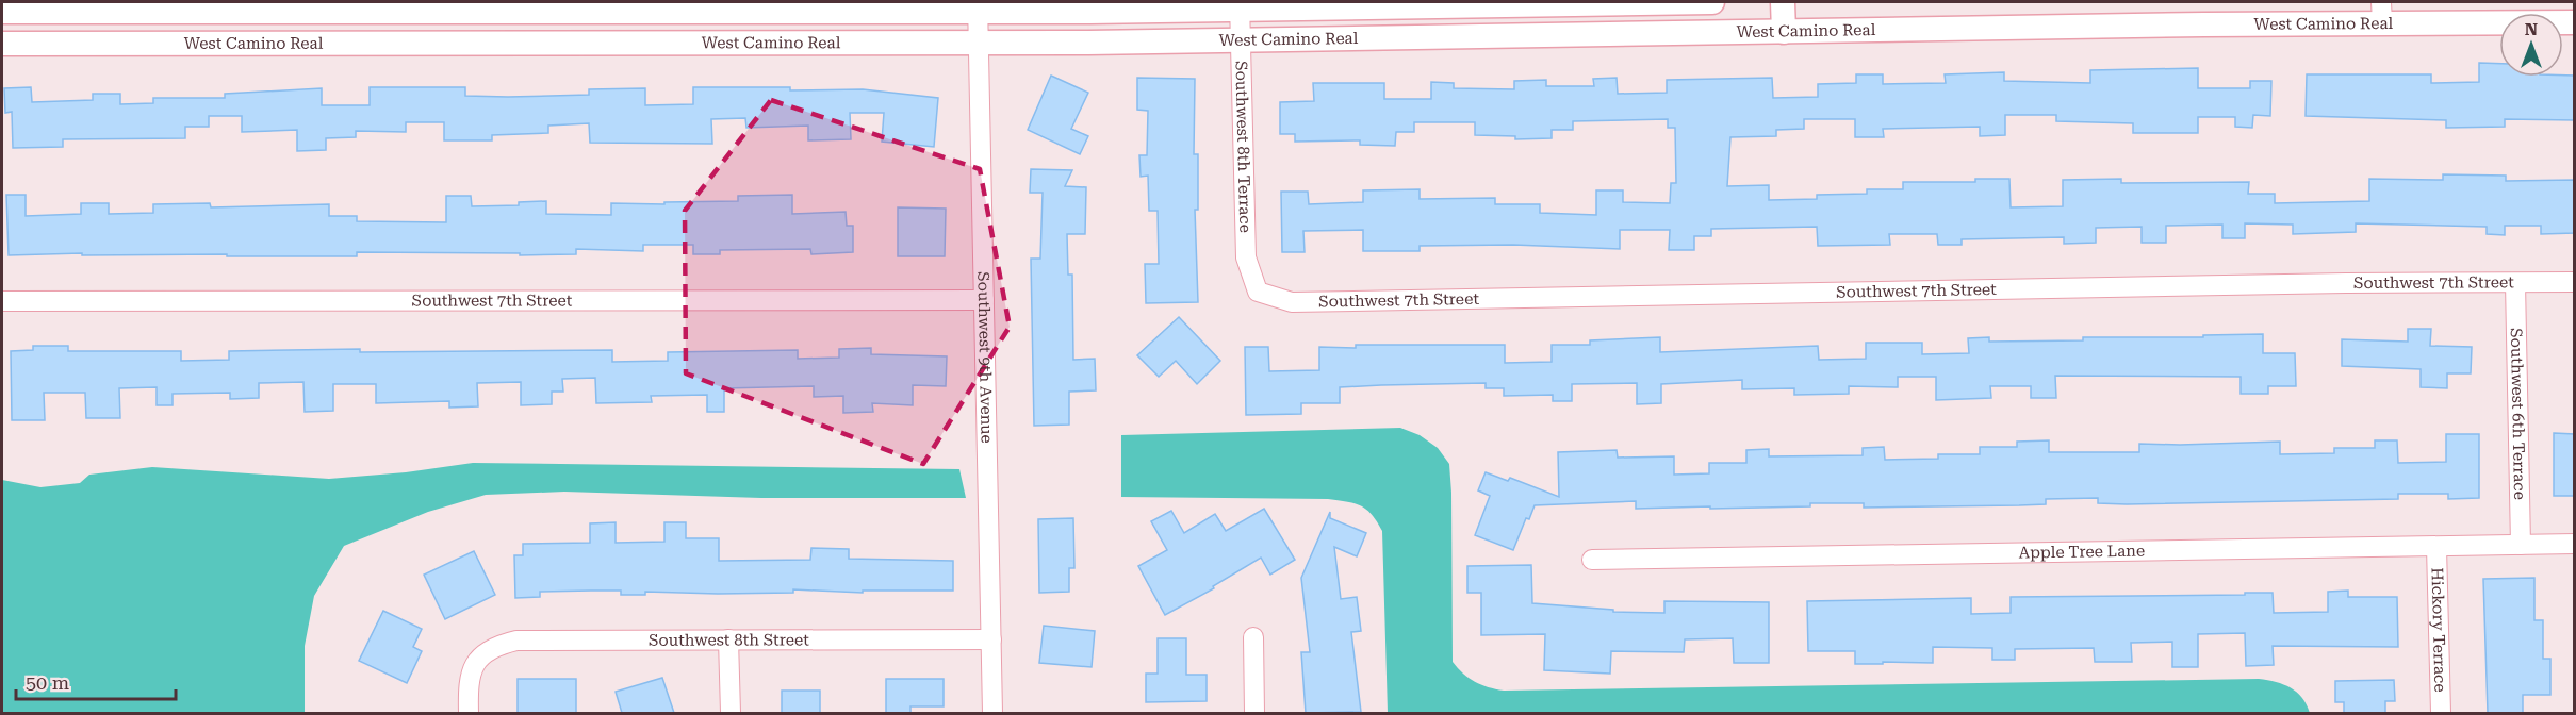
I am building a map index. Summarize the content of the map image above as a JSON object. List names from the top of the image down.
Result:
{
  "streets": {
    "street": [
      "West Camino Real",
      "Southwest 8th Terrace",
      "Southwest 7th Street",
      "Southwest 9th Avenue",
      "Southwest 6th Terrace",
      "Apple Tree Lane",
      "Hickory Terrace",
      "Southwest 8th Street"
    ]
  },
  "crossings": [
    ["West Camino Real", "Southwest 8th Terrace"],
    ["West Camino Real", "Southwest 9th Avenue"],
    ["Southwest 8th Terrace", "Southwest 7th Street"],
    ["Southwest 7th Street", "Southwest 9th Avenue"],
    ["Southwest 7th Street", "Southwest 6th Terrace"],
    ["Southwest 9th Avenue", "Southwest 8th Street"],
    ["Southwest 6th Terrace", "Apple Tree Lane"],
    ["Apple Tree Lane", "Hickory Terrace"]
  ],
  "scale_bar": "50 m",
  "north": "top"
}
